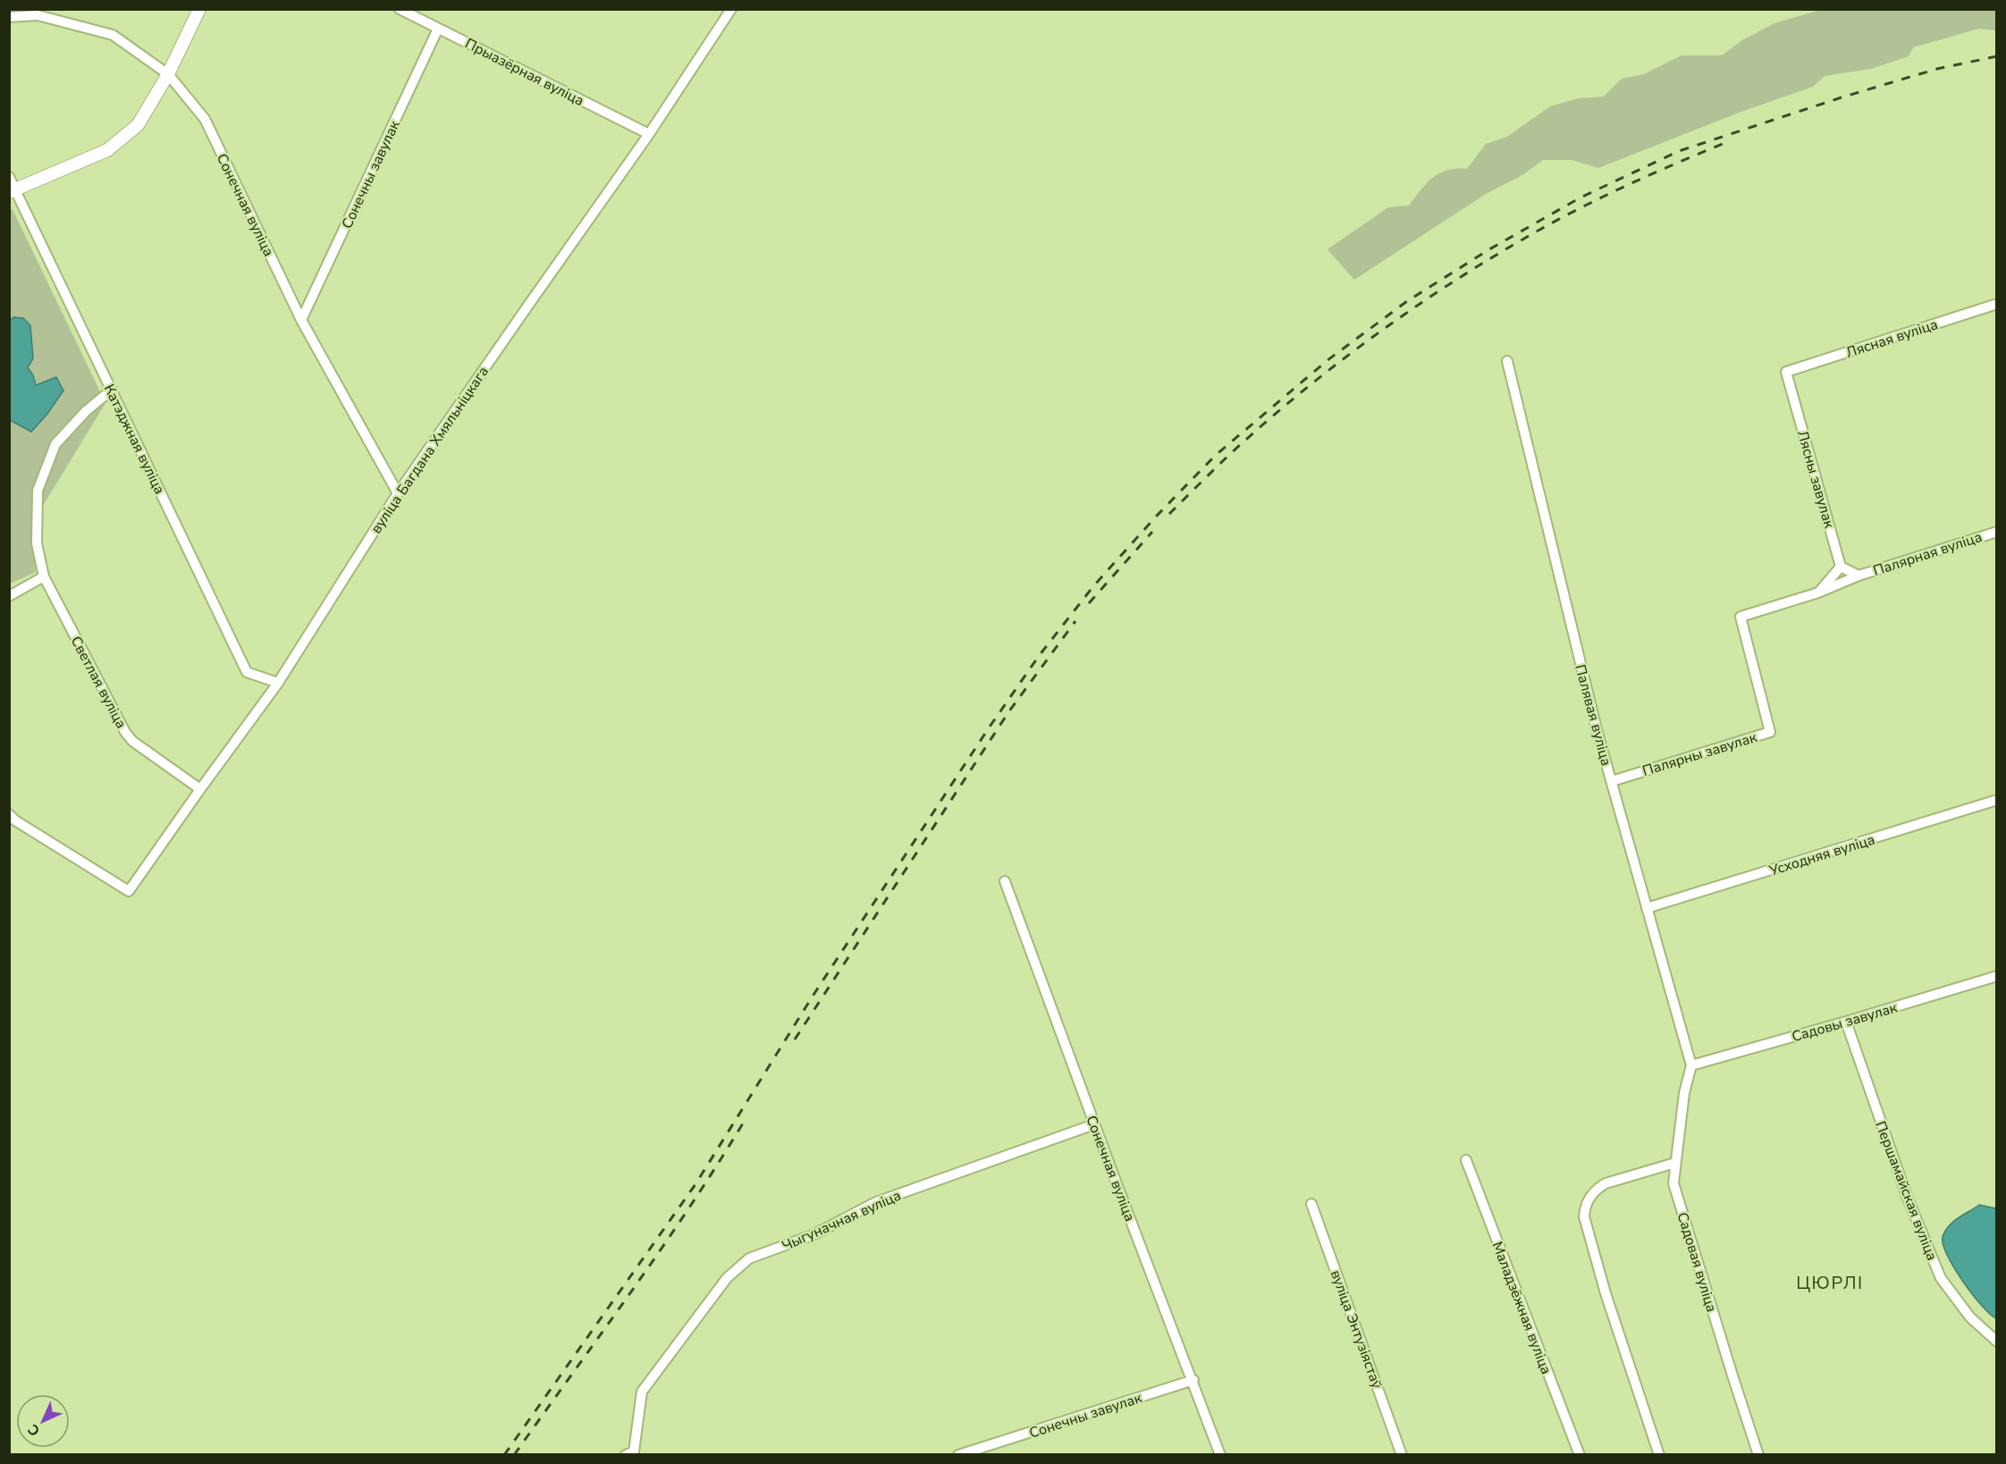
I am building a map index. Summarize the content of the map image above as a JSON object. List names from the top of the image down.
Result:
{
  "streets": {
    "street": [
      "Прыазёрная вуліца",
      "Сонечны завулак",
      "Сонечная вуліца",
      "Лясная вуліца",
      "Катэджная вуліца",
      "вуліца Багдана Хмяльніцкага",
      "Лясны завулак",
      "Палярная вуліца",
      "Светлая вуліца",
      "Палявая вуліца",
      "Палярны завулак",
      "Усходняя вуліца",
      "Садовы завулак",
      "Першамайская вуліца",
      "Чыгуначная вуліца",
      "Садовая вуліца",
      "Маладзёжная вуліца",
      "вуліца Энтузіястаў"
    ]
  },
  "crossings": [
    ["Прыазёрная вуліца", "Сонечны завулак"],
    ["Прыазёрная вуліца", "вуліца Багдана Хмяльніцкага"],
    ["Сонечны завулак", "Сонечная вуліца"],
    ["Сонечная вуліца", "вуліца Багдана Хмяльніцкага"],
    ["Сонечная вуліца", "Чыгуначная вуліца"],
    ["Лясная вуліца", "Лясны завулак"],
    ["Катэджная вуліца", "вуліца Багдана Хмяльніцкага"],
    ["Катэджная вуліца", "Светлая вуліца"],
    ["вуліца Багдана Хмяльніцкага", "Светлая вуліца"],
    ["Палярная вуліца", "Палярны завулак"],
    ["Палявая вуліца", "Палярны завулак"],
    ["Палявая вуліца", "Усходняя вуліца"],
    ["Палявая вуліца", "Садовы завулак"],
    ["Палявая вуліца", "Садовая вуліца"],
    ["Садовы завулак", "Першамайская вуліца"],
    ["Садовы завулак", "Садовая вуліца"]
  ],
  "districts": ["ЦЮРЛІ"],
  "north": "bottom left"
}
